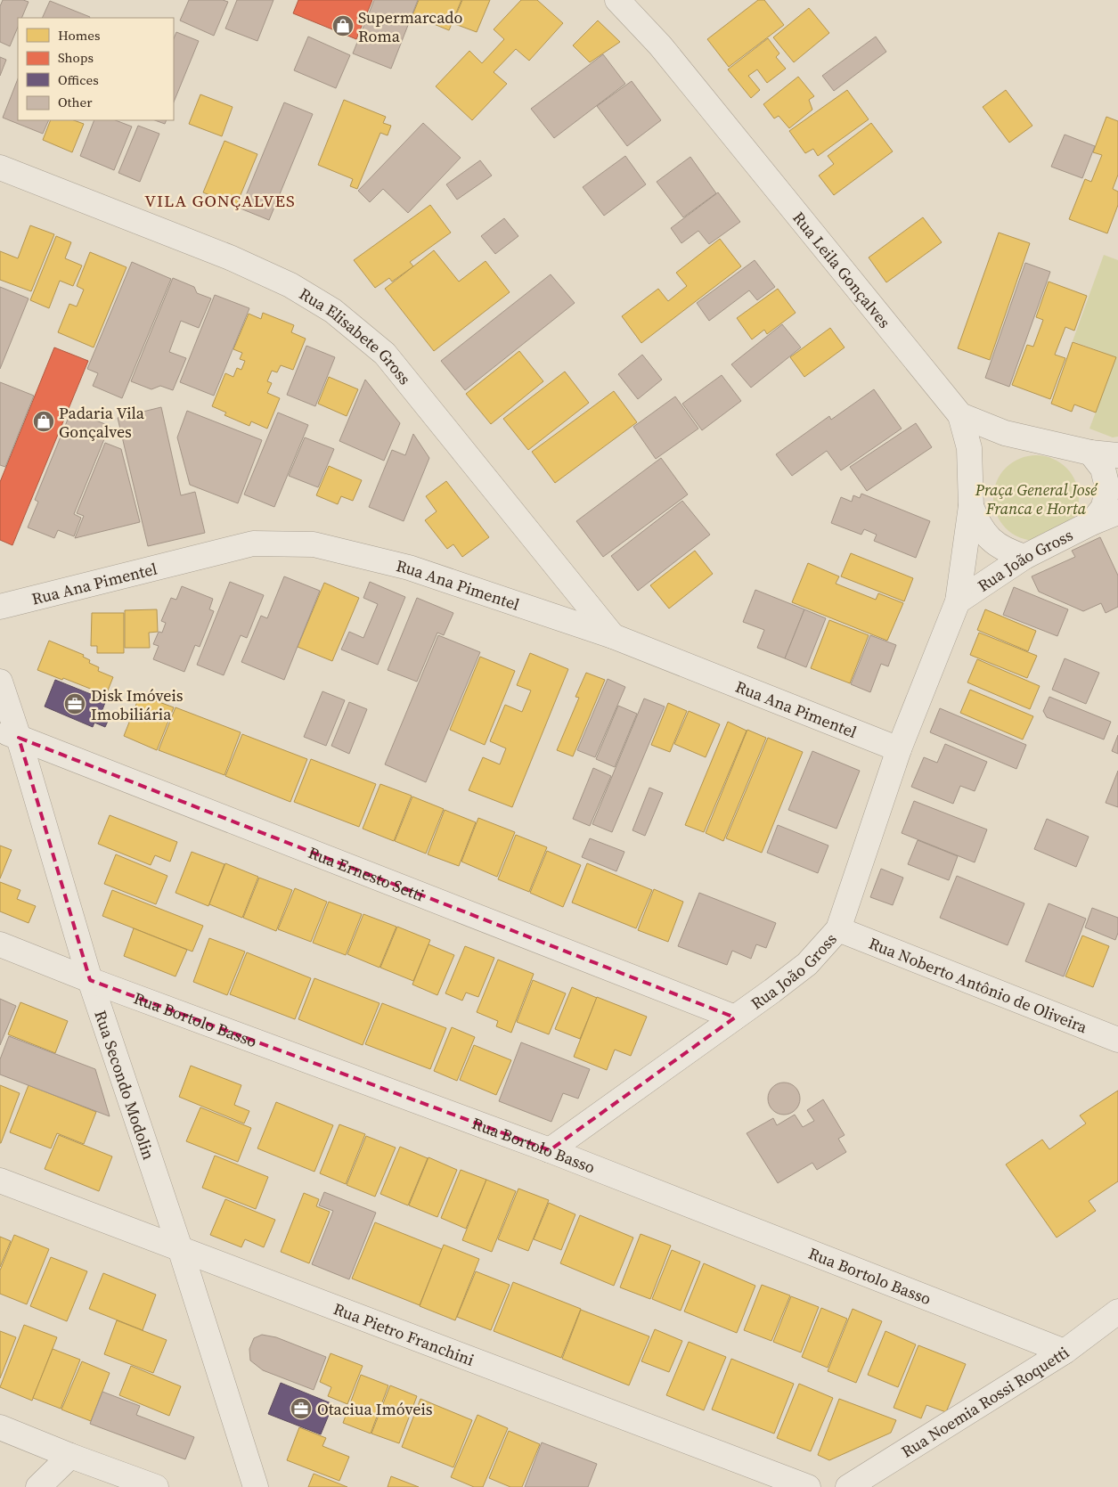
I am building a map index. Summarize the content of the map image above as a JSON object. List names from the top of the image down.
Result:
{
  "streets": {
    "street": [
      "Rua Leila Gonçalves",
      "Rua Elisabete Gross",
      "Rua João Gross",
      "Rua Ana Pimentel",
      "Rua Ernesto Setti",
      "Rua Noberto Antônio de Oliveira",
      "Rua Bortolo Basso",
      "Rua Secondo Modolin",
      "Rua Pietro Franchini",
      "Rua Noemia Rossi Roquetti"
    ]
  },
  "crossings": [
    ["Rua Leila Gonçalves", "Rua João Gross"],
    ["Rua Elisabete Gross", "Rua Ana Pimentel"],
    ["Rua João Gross", "Rua Ana Pimentel"],
    ["Rua João Gross", "Rua Ernesto Setti"],
    ["Rua João Gross", "Rua Noberto Antônio de Oliveira"],
    ["Rua João Gross", "Rua Bortolo Basso"],
    ["Rua Ernesto Setti", "Rua Secondo Modolin"],
    ["Rua Bortolo Basso", "Rua Secondo Modolin"],
    ["Rua Bortolo Basso", "Rua Noemia Rossi Roquetti"],
    ["Rua Secondo Modolin", "Rua Pietro Franchini"]
  ],
  "districts": ["VILA GONÇALVES"],
  "parks": ["Praça General José Franca e Horta"],
  "places": {
    "shop": ["Supermarcado Roma", "Padaria Vila Gonçalves"],
    "office": ["Disk Imóveis Imobiliária", "Otaciua Imóveis"]
  },
  "legend": [
    "Homes",
    "Shops",
    "Offices",
    "Other"
  ]
}
